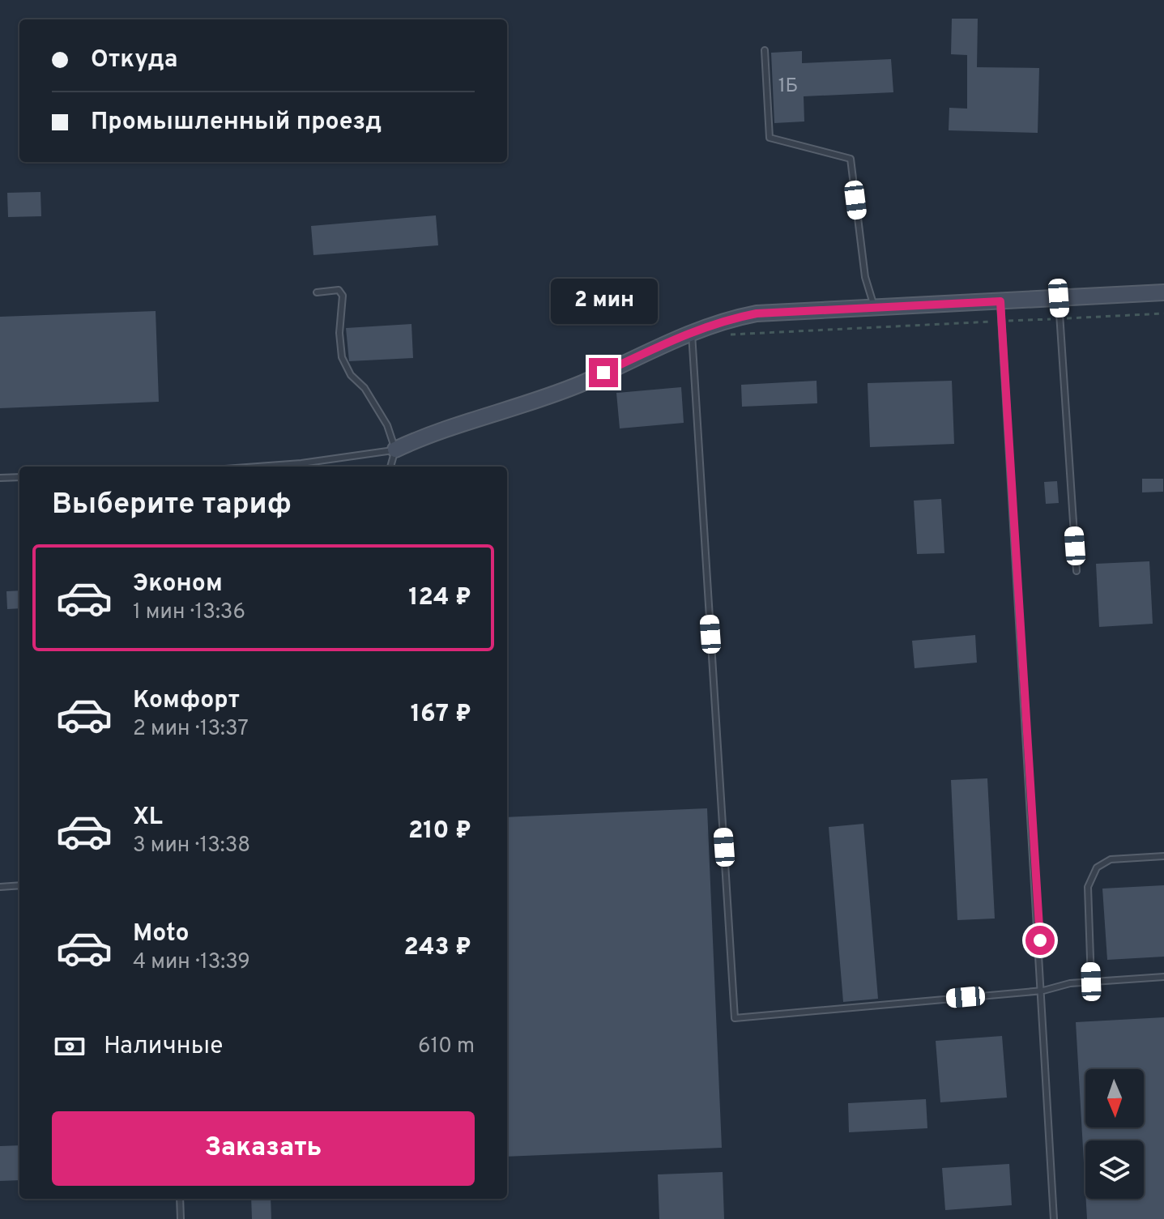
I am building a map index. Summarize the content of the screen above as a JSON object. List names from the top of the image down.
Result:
{
  "house_numbers": ["1Б"],
  "north": "bottom",
  "page": {
    "banner": ["Откуда", "Промышленный проезд"],
    "bubble": "2 мин",
    "heading": "Выберите тариф",
    "list": [
      {
        "name": "Эконом",
        "note": "1 мин · 13:36",
        "value": "124 ₽"
      },
      {
        "name": "Комфорт",
        "note": "2 мин · 13:37",
        "value": "167 ₽"
      },
      {
        "name": "XL",
        "note": "3 мин · 13:38",
        "value": "210 ₽"
      },
      {
        "name": "Moto",
        "note": "4 мин · 13:39",
        "value": "243 ₽"
      }
    ],
    "pay": ["Наличные", "610 m"],
    "buttons": "Заказать"
  }
}
